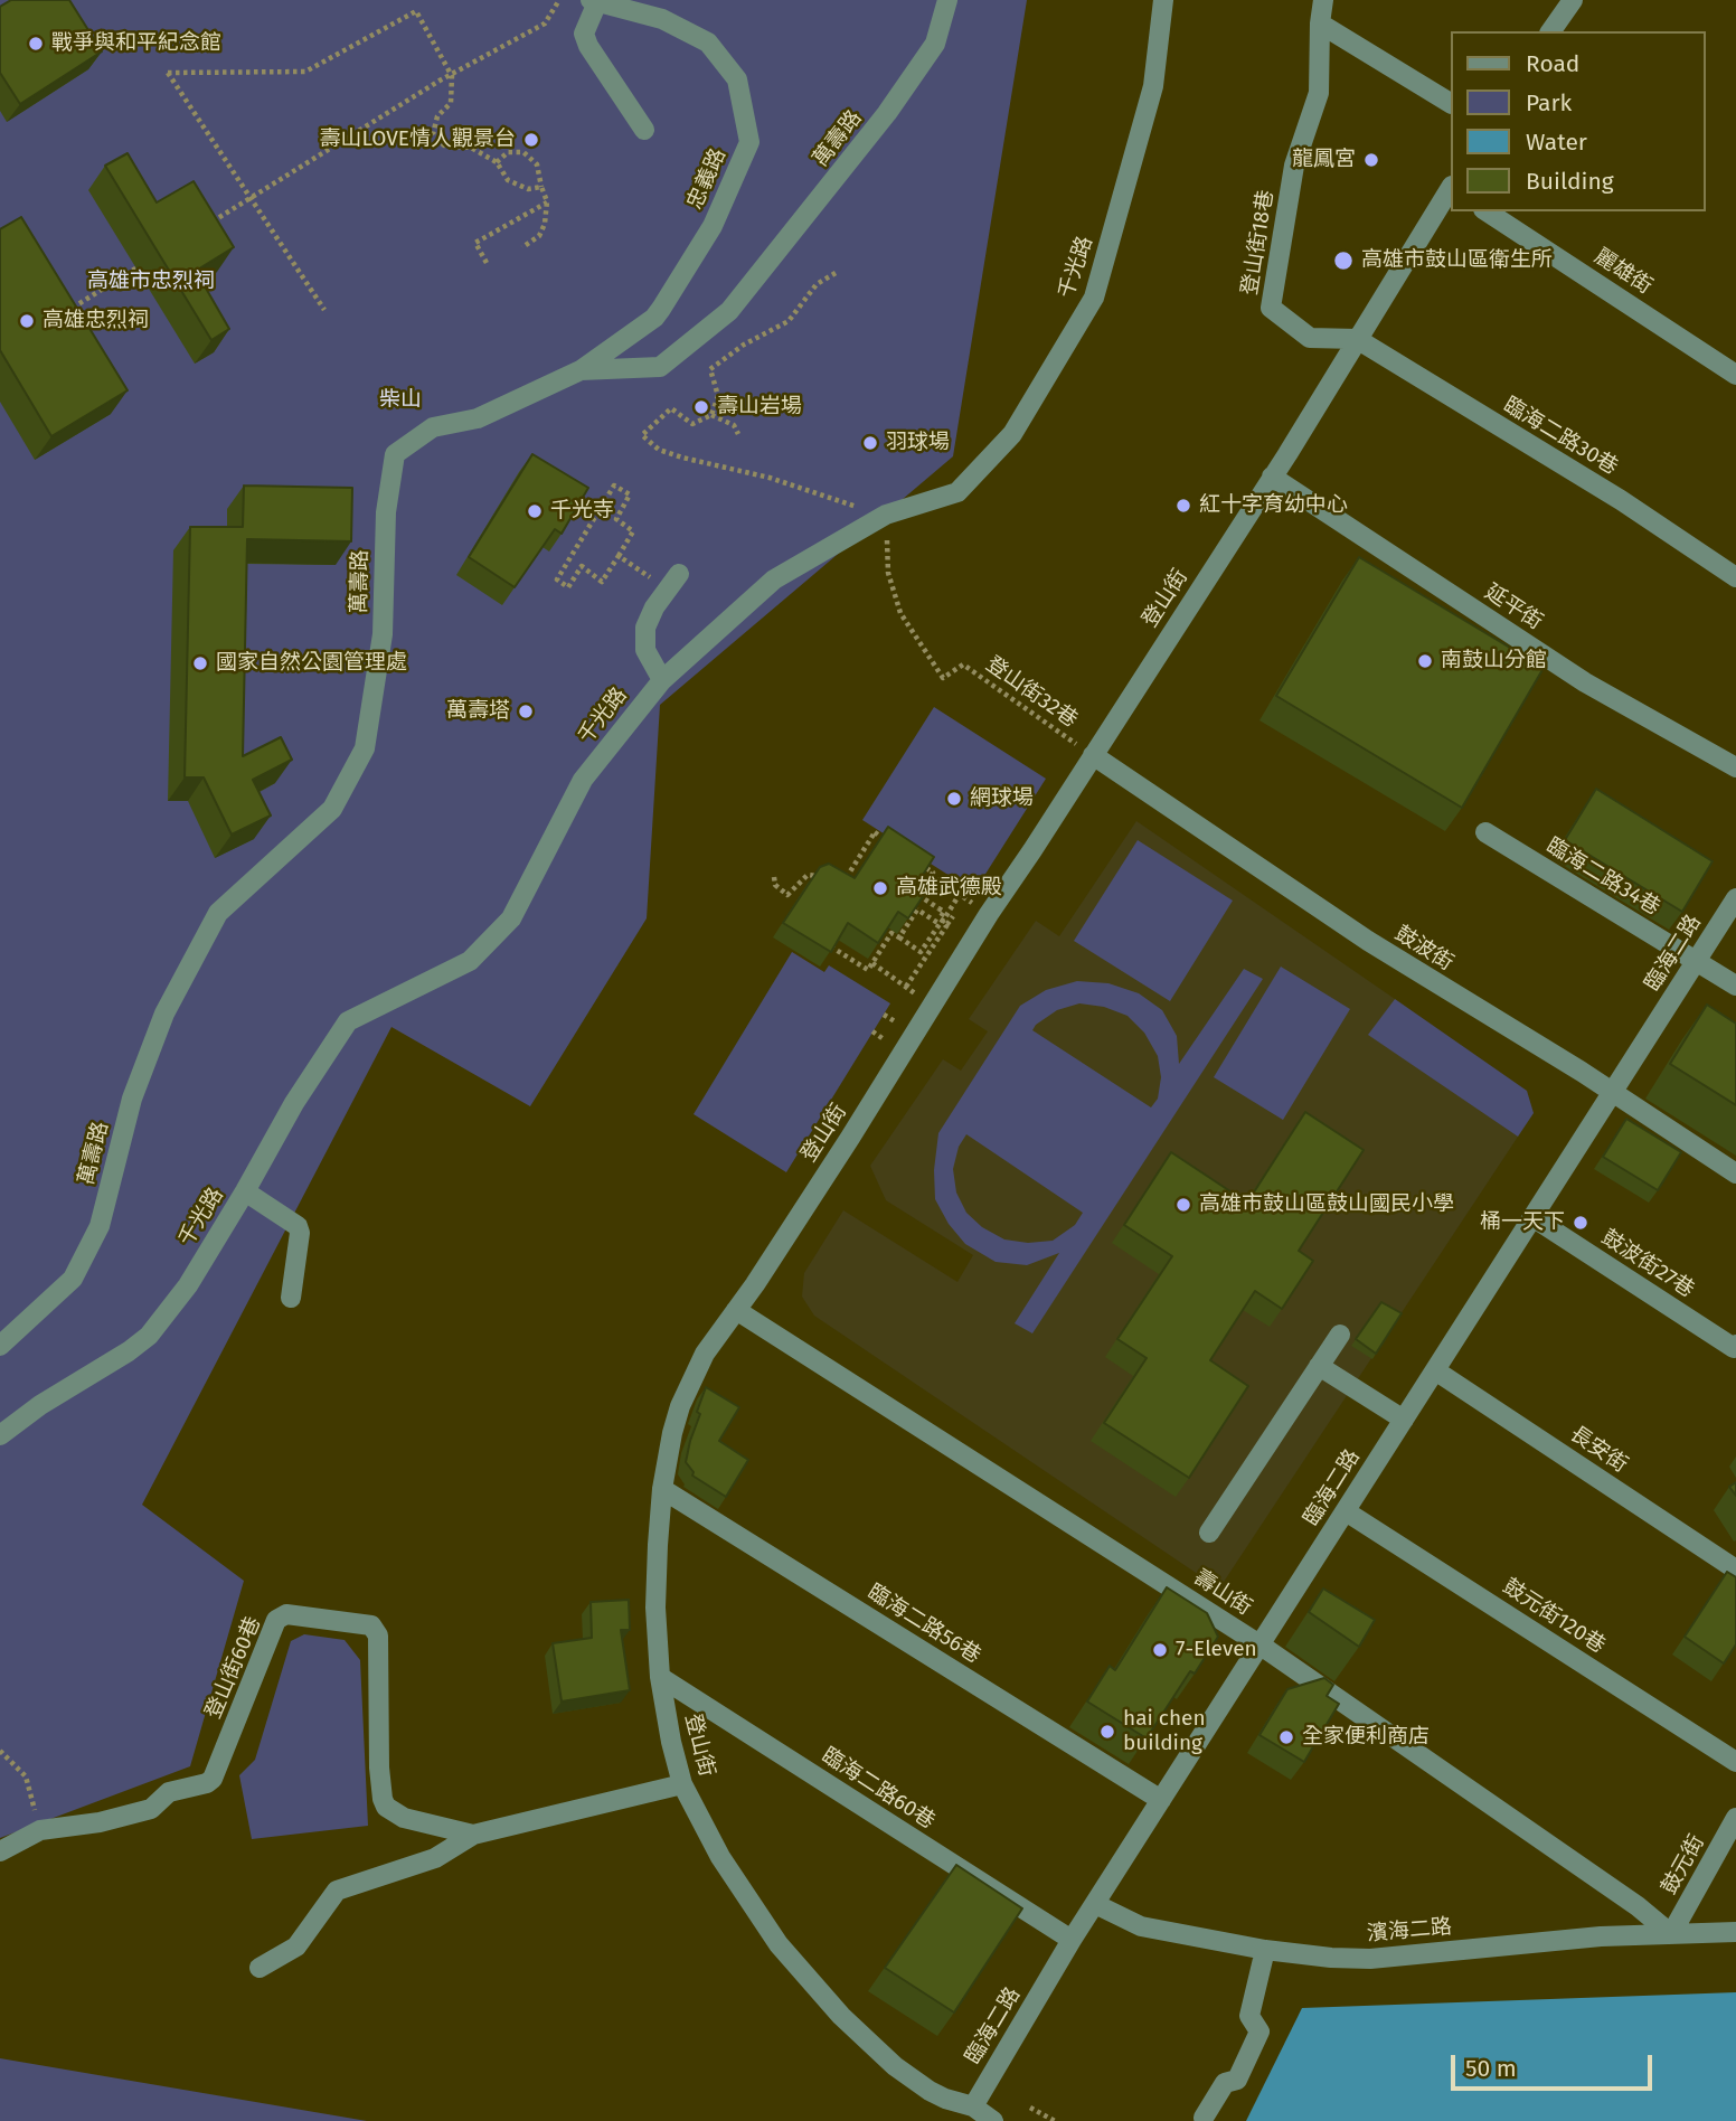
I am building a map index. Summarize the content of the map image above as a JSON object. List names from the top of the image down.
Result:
{
  "streets": {
    "street": [
      "萬壽路",
      "忠義路",
      "登山街18巷",
      "千光路",
      "麗雄街",
      "臨海二路30巷",
      "登山街",
      "延平街",
      "臨海二路34巷",
      "鼓波街",
      "臨海二路",
      "鼓波街27巷",
      "長安街",
      "壽山街",
      "鼓元街120巷",
      "臨海二路56巷",
      "登山街60巷",
      "臨海二路60巷",
      "鼓元街",
      "濱海二路"
    ],
    "path": ["登山街32巷"]
  },
  "crossings": [
    ["萬壽路", "忠義路"],
    ["登山街18巷", "臨海二路30巷"],
    ["登山街18巷", "登山街"],
    ["千光路", "登山街32巷"],
    ["臨海二路30巷", "登山街"],
    ["登山街", "延平街"],
    ["登山街", "登山街32巷"],
    ["登山街", "鼓波街"],
    ["登山街", "臨海二路"],
    ["登山街", "壽山街"],
    ["登山街", "臨海二路56巷"],
    ["登山街", "登山街60巷"],
    ["登山街", "臨海二路60巷"],
    ["登山街32巷", "鼓波街"],
    ["臨海二路34巷", "臨海二路"],
    ["鼓波街", "臨海二路"],
    ["臨海二路", "鼓波街27巷"],
    ["臨海二路", "長安街"],
    ["臨海二路", "壽山街"],
    ["臨海二路", "鼓元街120巷"],
    ["臨海二路", "臨海二路56巷"],
    ["臨海二路", "臨海二路60巷"],
    ["臨海二路", "濱海二路"],
    ["壽山街", "鼓元街"],
    ["壽山街", "濱海二路"],
    ["鼓元街", "濱海二路"]
  ],
  "parks": ["高雄市忠烈祠", "柴山"],
  "places": [
    "戰爭與和平紀念館",
    "壽山LOVE情人觀景台",
    "龍鳳宮",
    "高雄市鼓山區衛生所",
    "高雄忠烈祠",
    "壽山岩場",
    "羽球場",
    "紅十字育幼中心",
    "千光寺",
    "南鼓山分館",
    "國家自然公園管理處",
    "萬壽塔",
    "網球場",
    "高雄武德殿",
    "高雄市鼓山區鼓山國民小學",
    "桶一天下",
    "7-Eleven",
    "hai chen building",
    "全家便利商店"
  ],
  "legend": [
    "Road",
    "Park",
    "Water",
    "Building"
  ],
  "scale_bar": "50 m"
}
